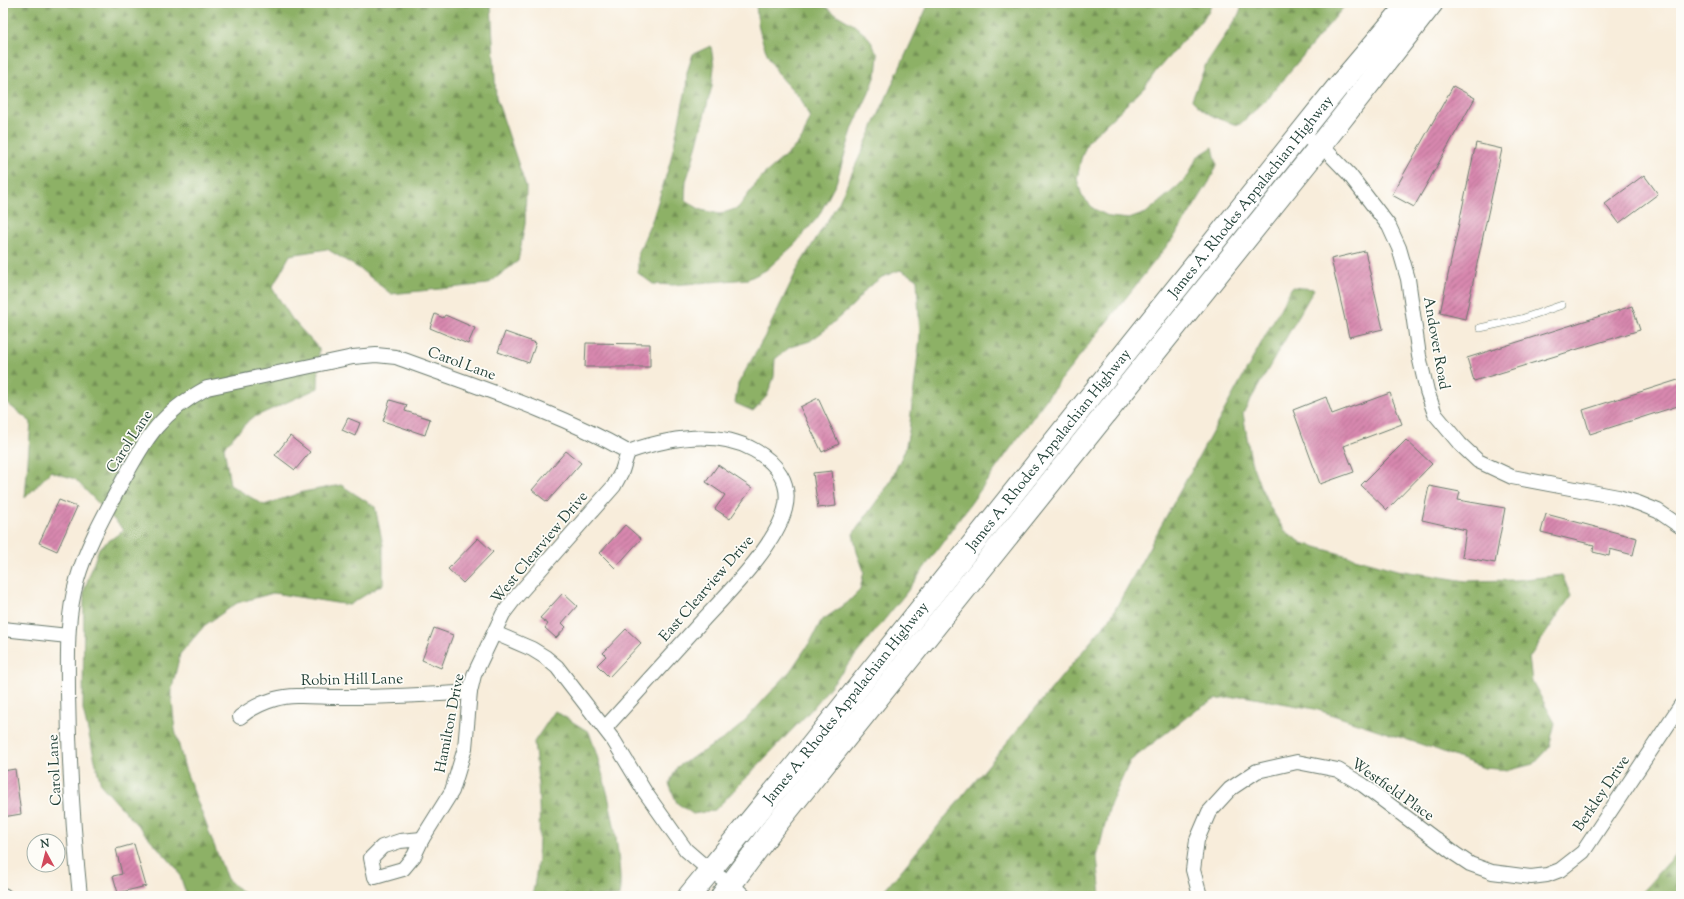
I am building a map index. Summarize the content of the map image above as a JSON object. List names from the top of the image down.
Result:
{
  "streets": {
    "highway": ["James A. Rhodes Appalachian Highway"],
    "street": [
      "Andover Road",
      "Carol Lane",
      "West Clearview Drive",
      "East Clearview Drive",
      "Robin Hill Lane",
      "Hamilton Drive",
      "Westfield Place",
      "Berkley Drive"
    ]
  },
  "crossings": [
    ["James A. Rhodes Appalachian Highway", "Andover Road"],
    ["Carol Lane", "West Clearview Drive"],
    ["Carol Lane", "East Clearview Drive"],
    ["West Clearview Drive", "East Clearview Drive"],
    ["West Clearview Drive", "Hamilton Drive"],
    ["Robin Hill Lane", "Hamilton Drive"],
    ["Westfield Place", "Berkley Drive"]
  ],
  "north": "top"
}
